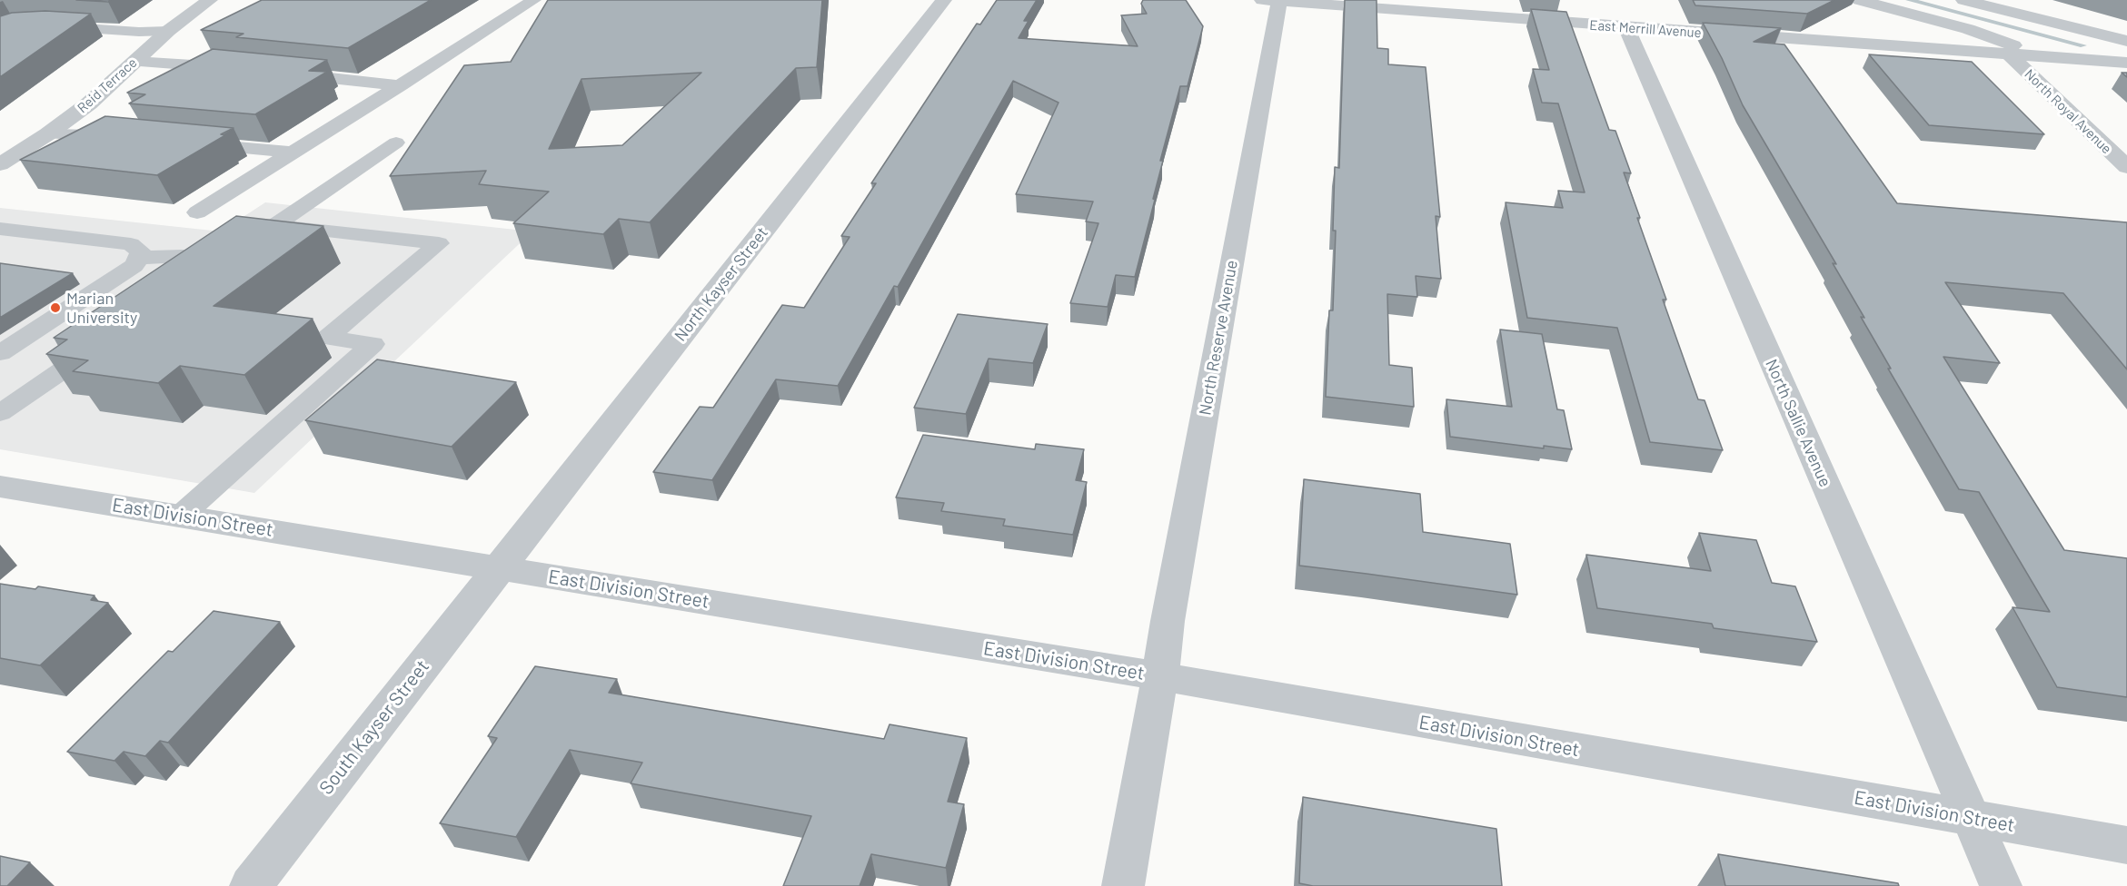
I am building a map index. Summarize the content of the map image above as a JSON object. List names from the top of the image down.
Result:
{
  "streets": {
    "street": [
      "East Merrill Avenue",
      "Reid Terrace",
      "North Royal Avenue",
      "North Kayser Street",
      "North Reserve Avenue",
      "North Sallie Avenue",
      "East Division Street",
      "South Kayser Street"
    ]
  },
  "crossings": [
    ["East Merrill Avenue", "North Royal Avenue"],
    ["East Merrill Avenue", "North Reserve Avenue"],
    ["East Merrill Avenue", "North Sallie Avenue"],
    ["North Kayser Street", "East Division Street"],
    ["North Kayser Street", "South Kayser Street"],
    ["North Reserve Avenue", "East Division Street"],
    ["North Sallie Avenue", "East Division Street"],
    ["East Division Street", "South Kayser Street"]
  ],
  "places": ["Marian University"]
}
